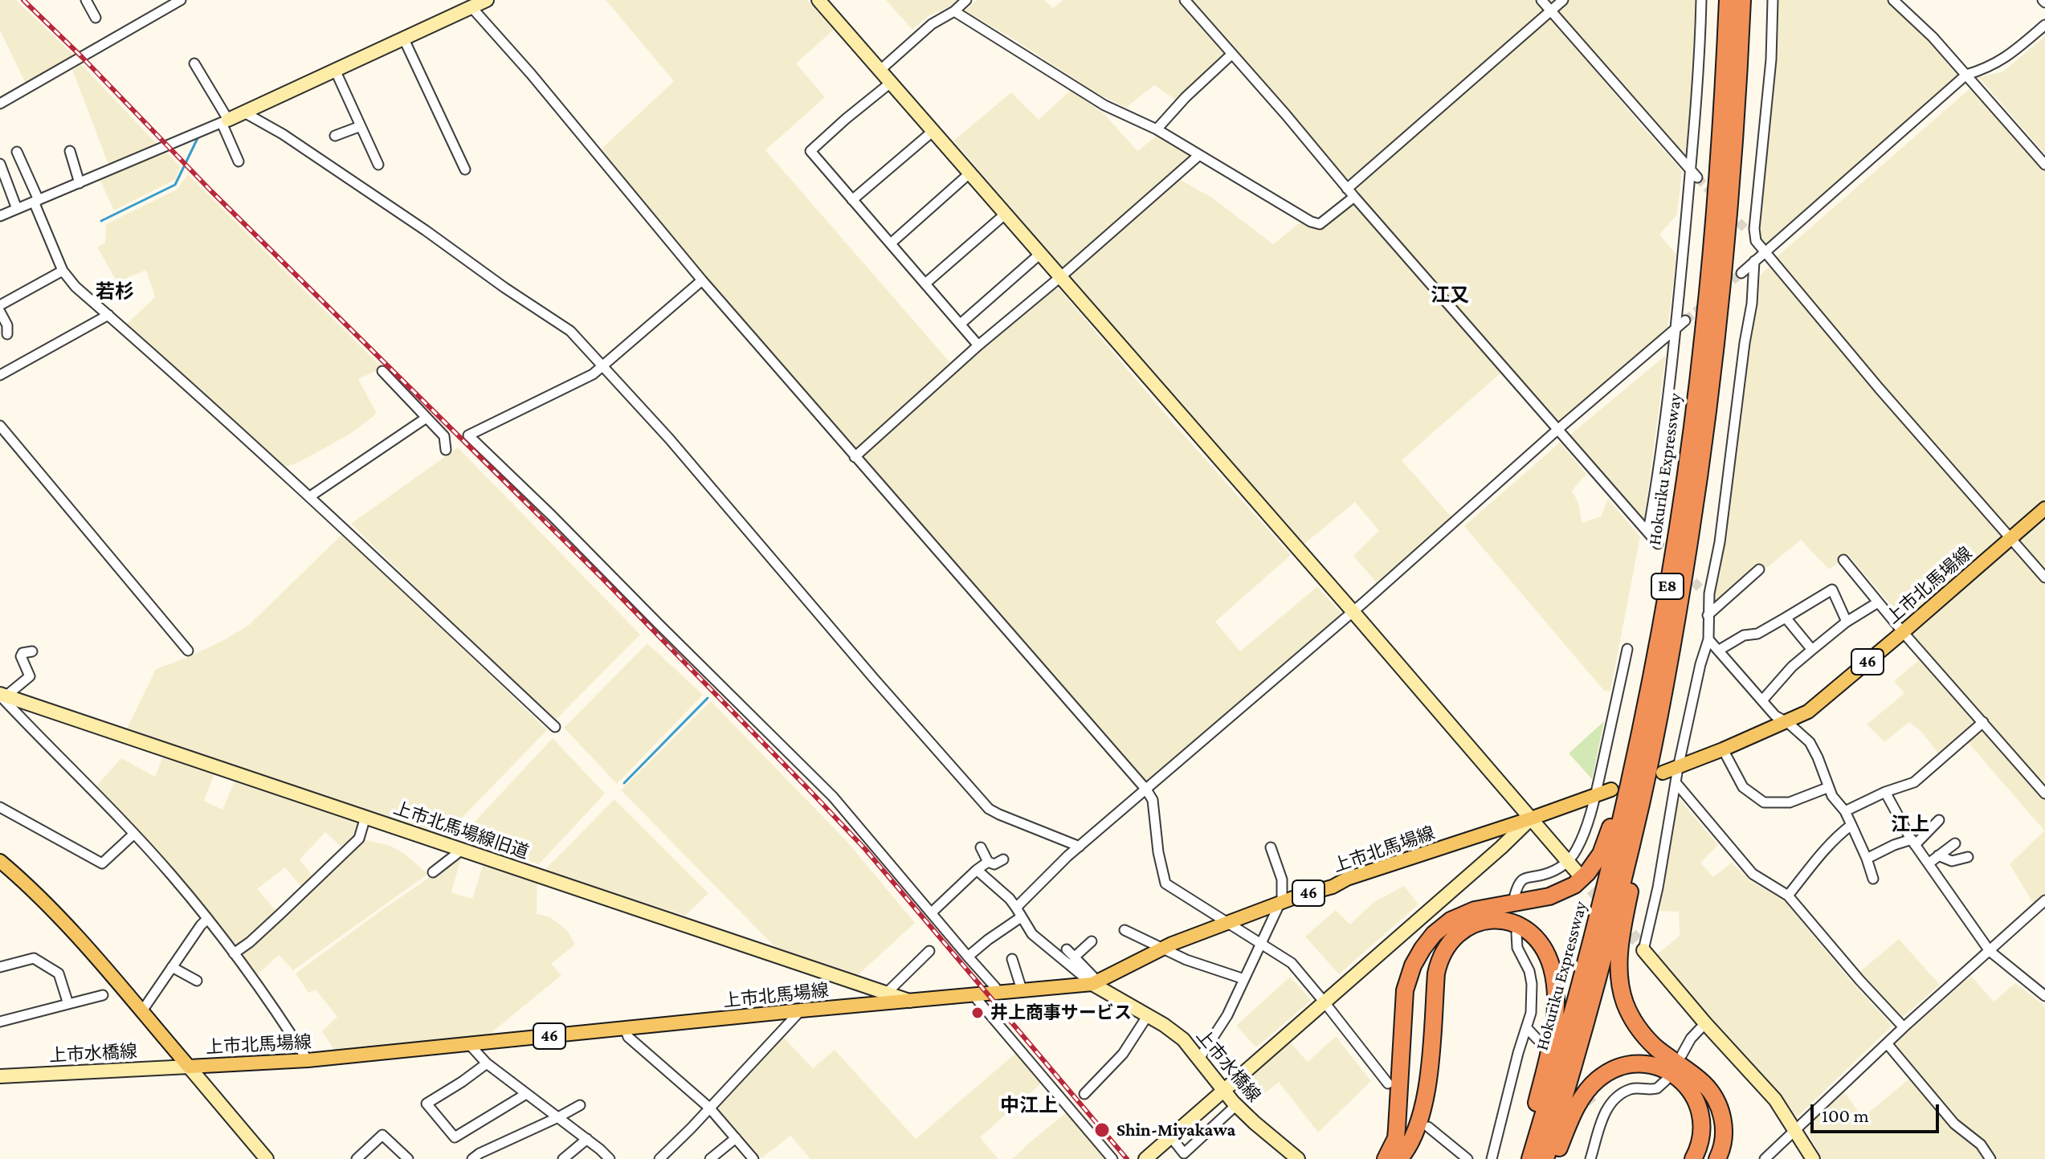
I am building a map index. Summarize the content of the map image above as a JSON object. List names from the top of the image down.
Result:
{
  "streets": {
    "highway": ["Hokuriku Expressway", "E8"],
    "main road": ["上市北馬場線", "46"],
    "street": ["上市北馬場線旧道", "上市水橋線"]
  },
  "crossings": [
    ["上市北馬場線", "上市北馬場線旧道"],
    ["上市北馬場線", "上市水橋線"]
  ],
  "districts": [
    "若杉",
    "江又",
    "江上",
    "中江上"
  ],
  "places": ["井上商事サービス", "Shin-Miyakawa"],
  "scale_bar": "100 m"
}
